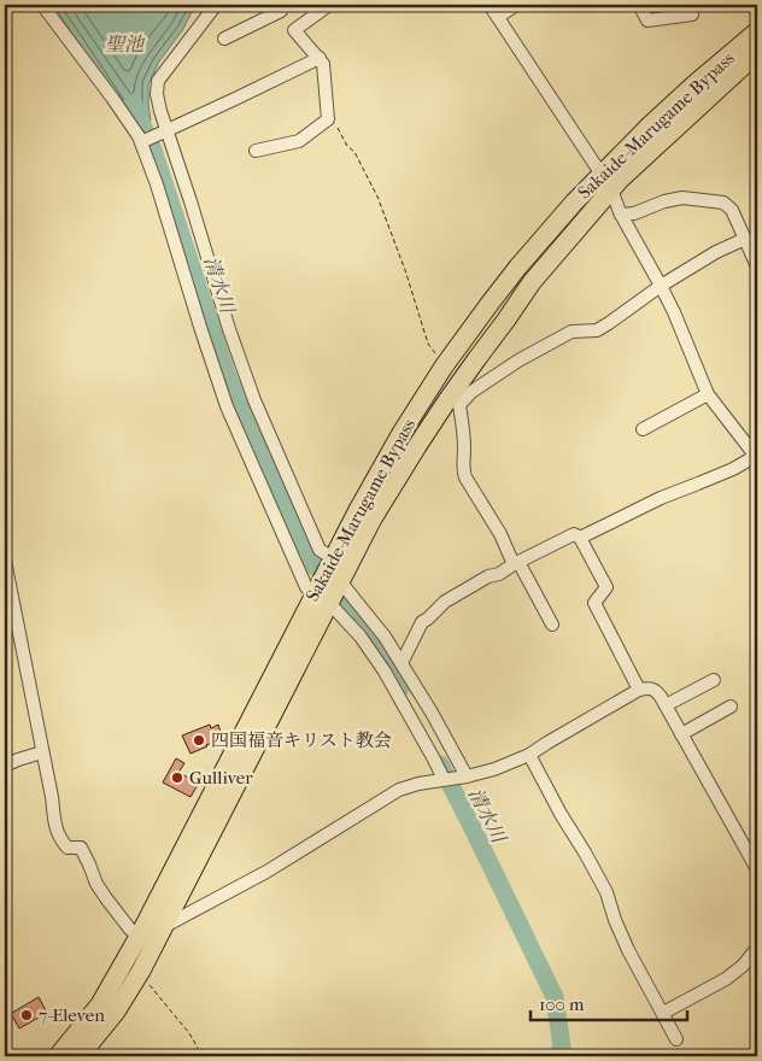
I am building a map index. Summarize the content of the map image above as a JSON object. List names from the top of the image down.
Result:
{
  "streets": {
    "highway": ["Sakaide-Marugame Bypass"]
  },
  "water": ["聖池", "清水川"],
  "places": ["四国福音キリスト教会", "Gulliver", "7-Eleven"],
  "scale_bar": "100 m"
}
